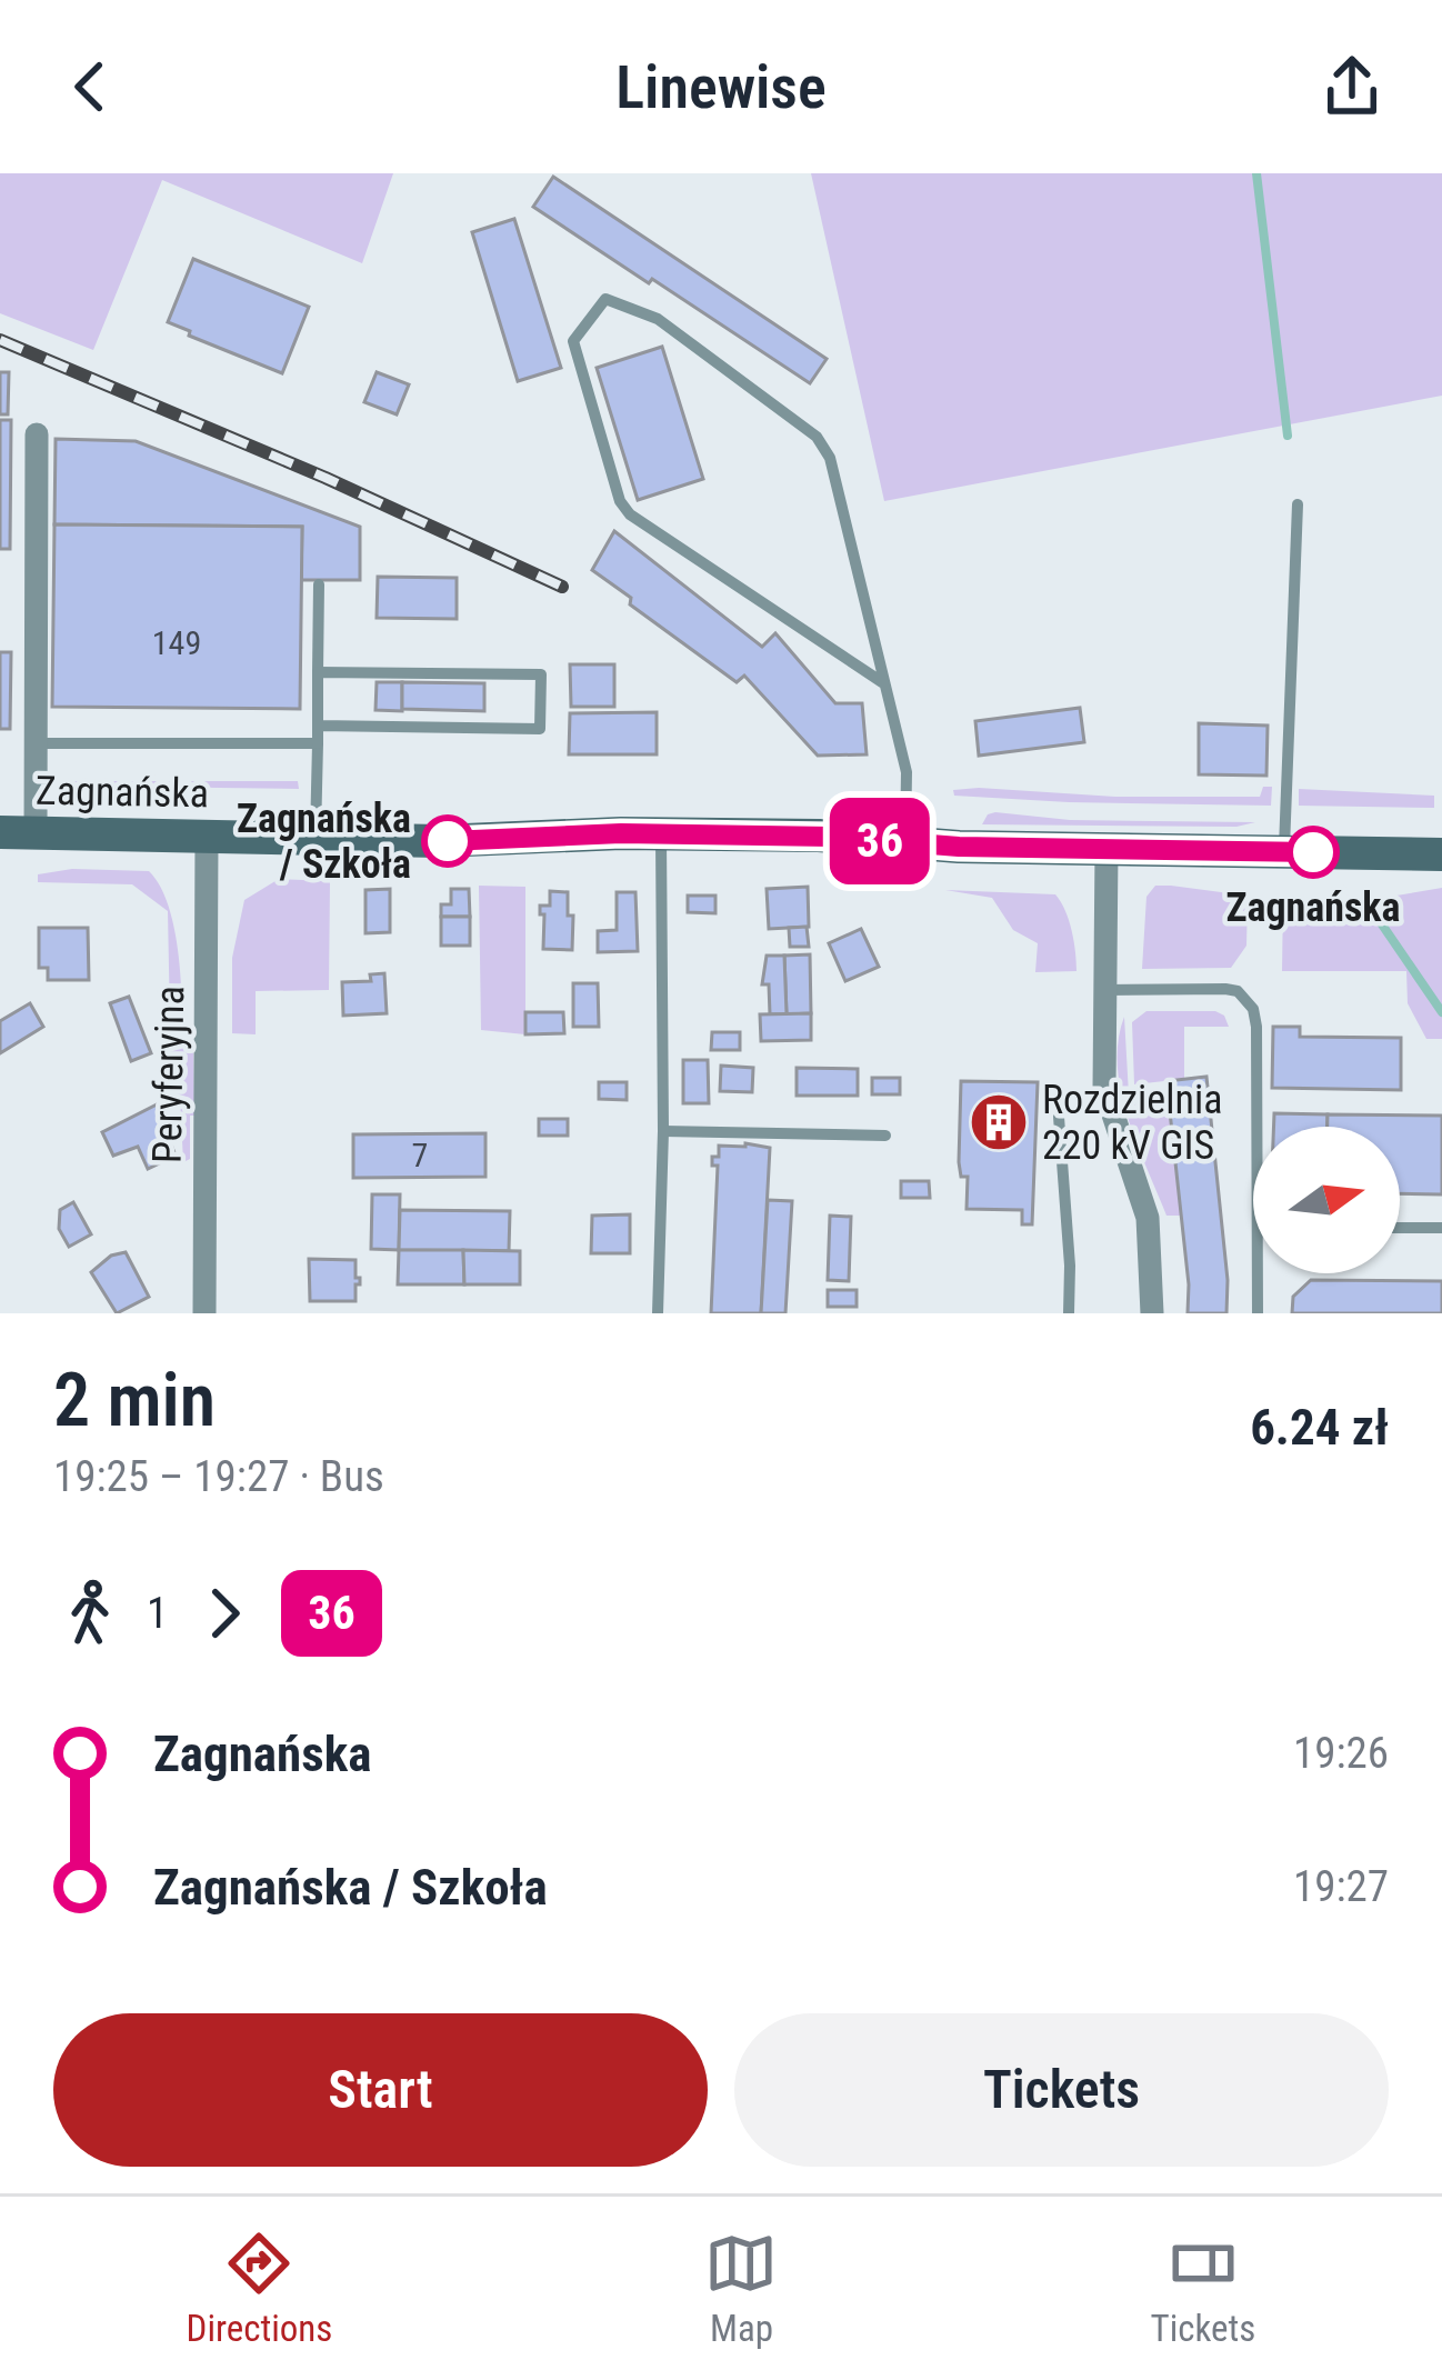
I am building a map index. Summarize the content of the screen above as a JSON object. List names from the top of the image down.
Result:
{
  "streets": {
    "street": ["Zagnańska", "Peryferyjna"]
  },
  "crossings": [
    ["Zagnańska", "Peryferyjna"]
  ],
  "places": {
    "other": ["Zagnańska / Szkoła", "Zagnańska"],
    "building": ["Rozdzielnia 220 kV GIS"]
  },
  "lines": ["bus line 36"],
  "house_numbers": ["149", "7"],
  "north": "right",
  "page": {
    "header": "Linewise",
    "on_map": "36",
    "heading": ["2 min", "19:25 – 19:27 · Bus", "6.24 zł"],
    "legs": ["1", "36"],
    "list": [
      {
        "name": "Zagnańska",
        "value": "19:26"
      },
      {
        "name": "Zagnańska / Szkoła",
        "value": "19:27"
      }
    ],
    "buttons": ["Start", "Tickets"],
    "tabs": ["Directions", "Map", "Tickets"]
  }
}
